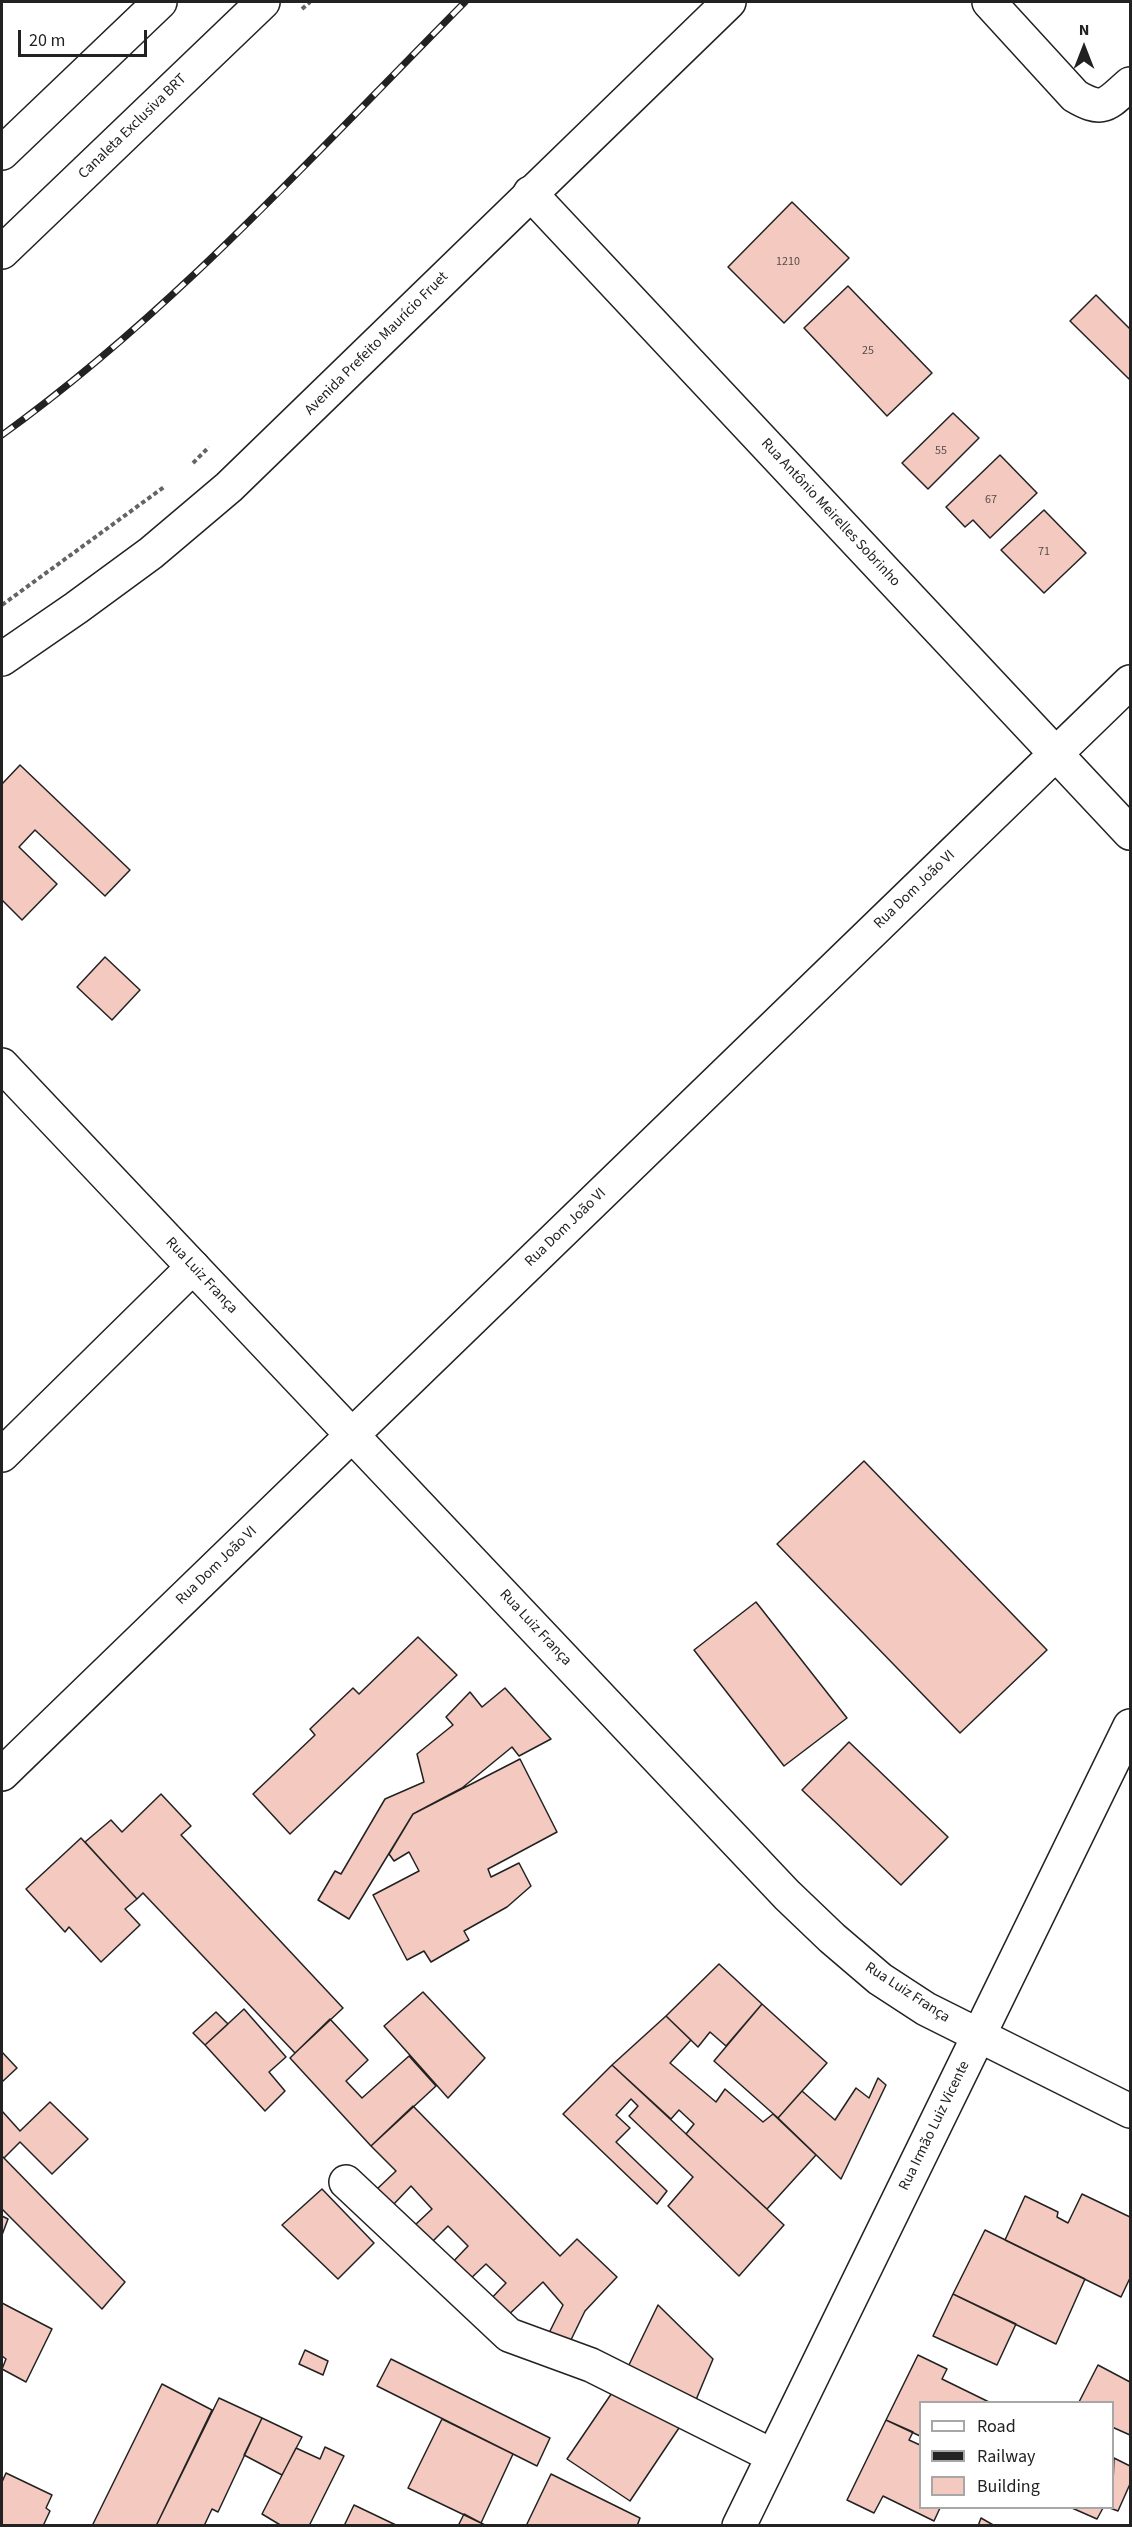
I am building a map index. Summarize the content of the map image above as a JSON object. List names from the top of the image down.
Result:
{
  "streets": {
    "street": [
      "Canaleta Exclusiva BRT",
      "Avenida Prefeito Maurício Fruet",
      "Rua Antônio Meirelles Sobrinho",
      "Rua Dom João VI",
      "Rua Luiz França",
      "Rua Irmão Luiz Vicente"
    ]
  },
  "crossings": [
    ["Avenida Prefeito Maurício Fruet", "Rua Antônio Meirelles Sobrinho"],
    ["Rua Antônio Meirelles Sobrinho", "Rua Dom João VI"],
    ["Rua Dom João VI", "Rua Luiz França"],
    ["Rua Luiz França", "Rua Irmão Luiz Vicente"]
  ],
  "house_numbers": [
    "1210",
    "25",
    "55",
    "67",
    "71"
  ],
  "legend": ["Road", "Railway", "Building"],
  "scale_bar": "20 m",
  "north": "top"
}
